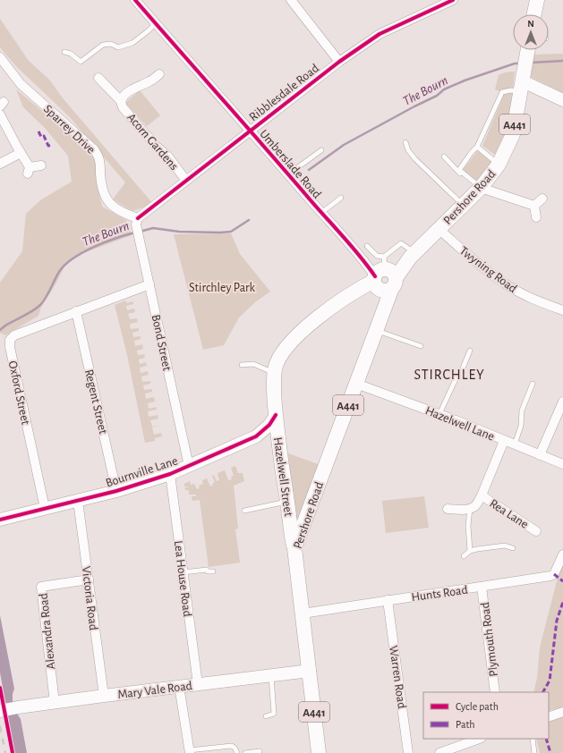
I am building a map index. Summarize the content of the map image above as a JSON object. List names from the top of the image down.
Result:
{
  "streets": {
    "main road": ["A441", "Pershore Road", "Hazelwell Street"],
    "street": [
      "Ribblesdale Road",
      "Sparrey Drive",
      "Acorn Gardens",
      "Umberslade Road",
      "Twyning Road",
      "Bond Street",
      "Oxford Street",
      "Regent Street",
      "Hazelwell Lane",
      "Bournville Lane",
      "Rea Lane",
      "Lea House Road",
      "Hunts Road",
      "Victoria Road",
      "Alexandra Road",
      "Plymouth Road",
      "Warren Road",
      "Mary Vale Road"
    ]
  },
  "crossings": [
    ["Ribblesdale Road", "Sparrey Drive"],
    ["Ribblesdale Road", "Acorn Gardens"],
    ["Ribblesdale Road", "Umberslade Road"],
    ["Ribblesdale Road", "Bond Street"],
    ["Sparrey Drive", "Bond Street"],
    ["Umberslade Road", "Pershore Road"],
    ["Umberslade Road", "Hazelwell Street"],
    ["Pershore Road", "Twyning Road"],
    ["Pershore Road", "Hazelwell Lane"],
    ["Pershore Road", "Hazelwell Street"],
    ["Pershore Road", "Hunts Road"],
    ["Pershore Road", "Mary Vale Road"],
    ["Bond Street", "Oxford Street"],
    ["Bond Street", "Bournville Lane"],
    ["Oxford Street", "Regent Street"],
    ["Oxford Street", "Bournville Lane"],
    ["Regent Street", "Bournville Lane"],
    ["Bournville Lane", "Hazelwell Street"],
    ["Bournville Lane", "Lea House Road"],
    ["Bournville Lane", "Victoria Road"],
    ["Lea House Road", "Mary Vale Road"],
    ["Hunts Road", "Plymouth Road"],
    ["Hunts Road", "Warren Road"],
    ["Victoria Road", "Alexandra Road"],
    ["Victoria Road", "Mary Vale Road"],
    ["Alexandra Road", "Mary Vale Road"]
  ],
  "districts": ["STIRCHLEY"],
  "water": ["The Bourn"],
  "parks": ["Stirchley Park"],
  "legend": ["Cycle path", "Path"],
  "north": "top"
}
